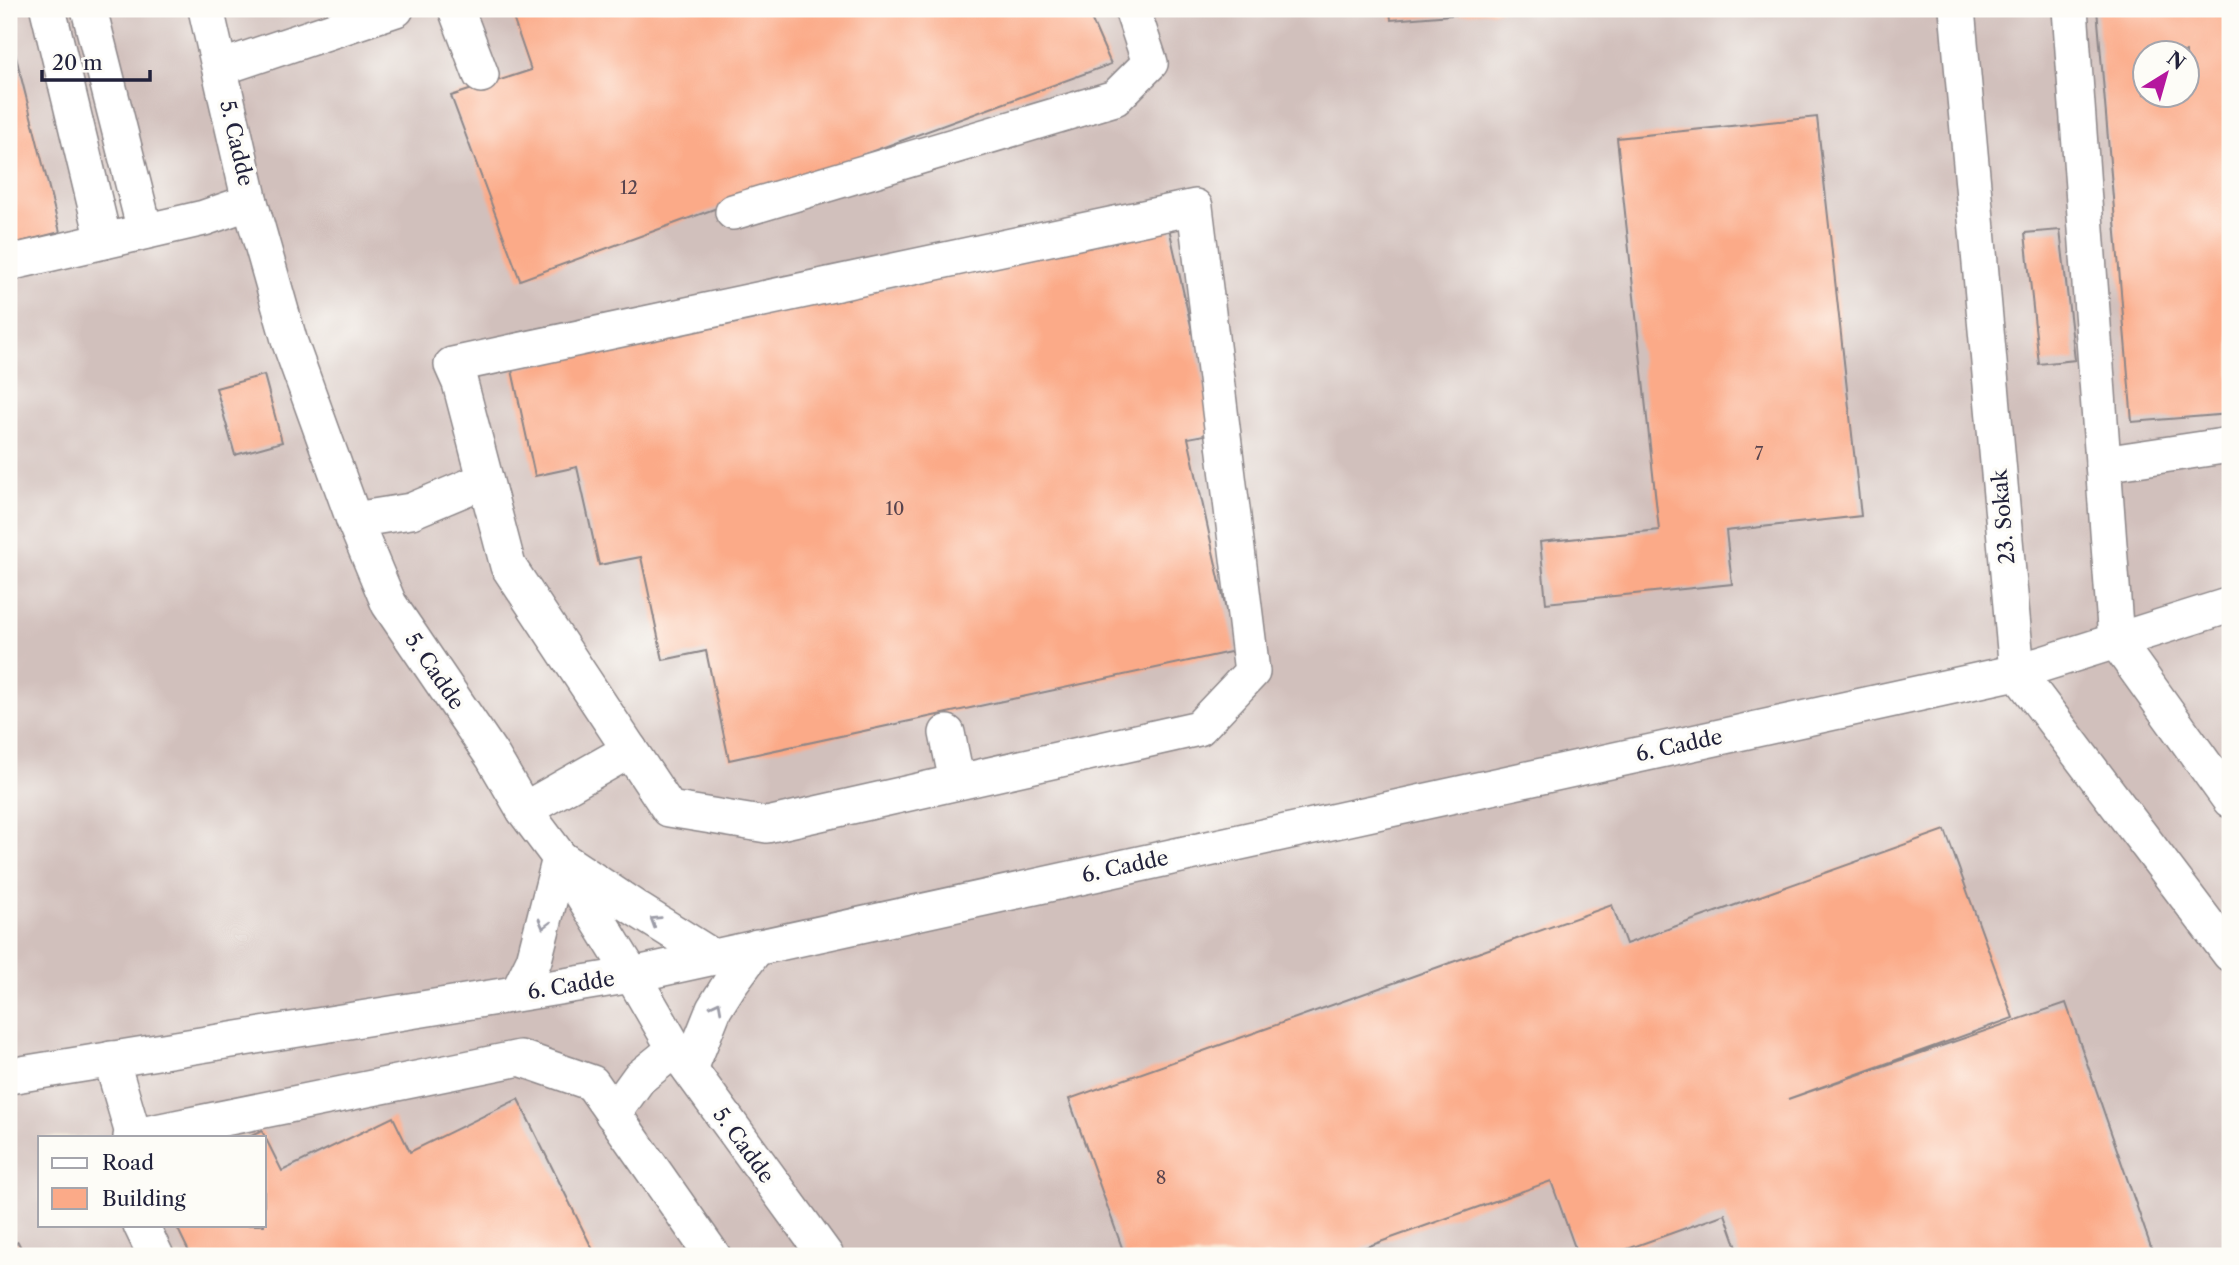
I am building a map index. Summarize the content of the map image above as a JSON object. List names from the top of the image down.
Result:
{
  "streets": {
    "street": ["5. Cadde", "23. Sokak", "6. Cadde"]
  },
  "crossings": [
    ["5. Cadde", "6. Cadde"],
    ["23. Sokak", "6. Cadde"]
  ],
  "house_numbers": [
    "12",
    "7",
    "10",
    "8"
  ],
  "legend": ["Road", "Building"],
  "scale_bar": "20 m",
  "north": "top right"
}
